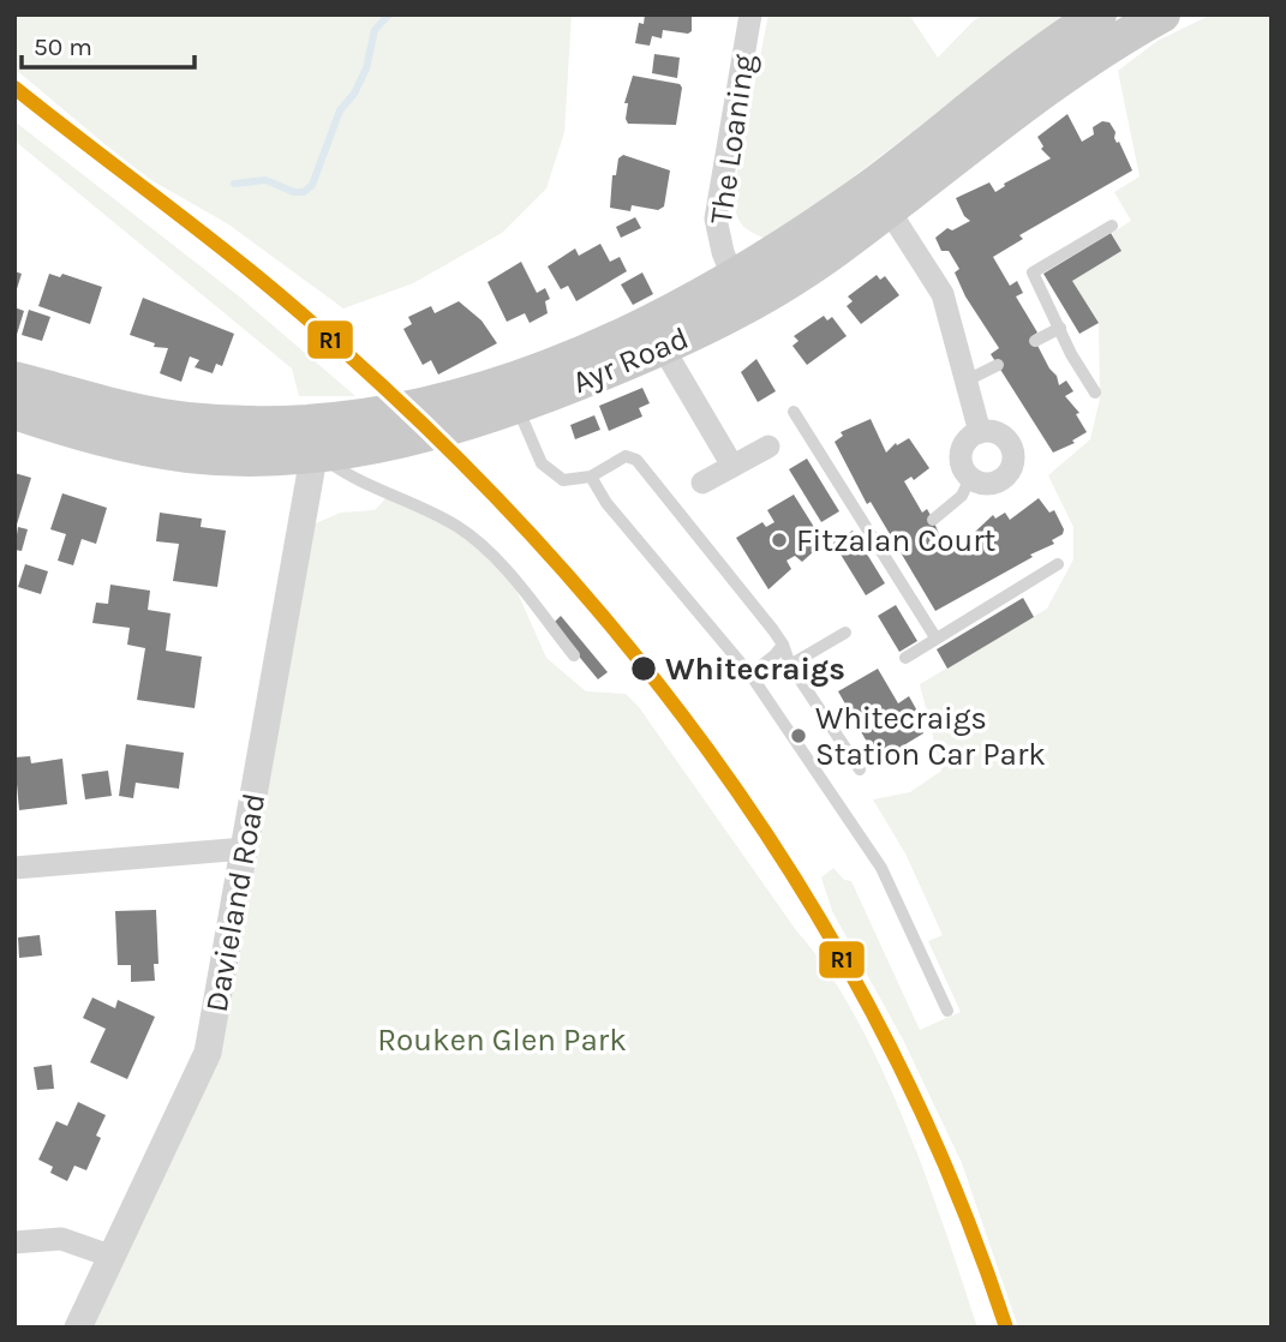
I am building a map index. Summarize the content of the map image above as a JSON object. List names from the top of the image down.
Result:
{
  "streets": {
    "main road": ["Ayr Road"],
    "street": ["The Loaning", "Davieland Road"]
  },
  "crossings": [
    ["The Loaning", "Ayr Road"],
    ["Ayr Road", "Davieland Road"]
  ],
  "parks": ["Rouken Glen Park"],
  "places": ["Fitzalan Court", "Whitecraigs", "Whitecraigs Station Car Park"],
  "lines": ["transit line R1"],
  "scale_bar": "50 m"
}
